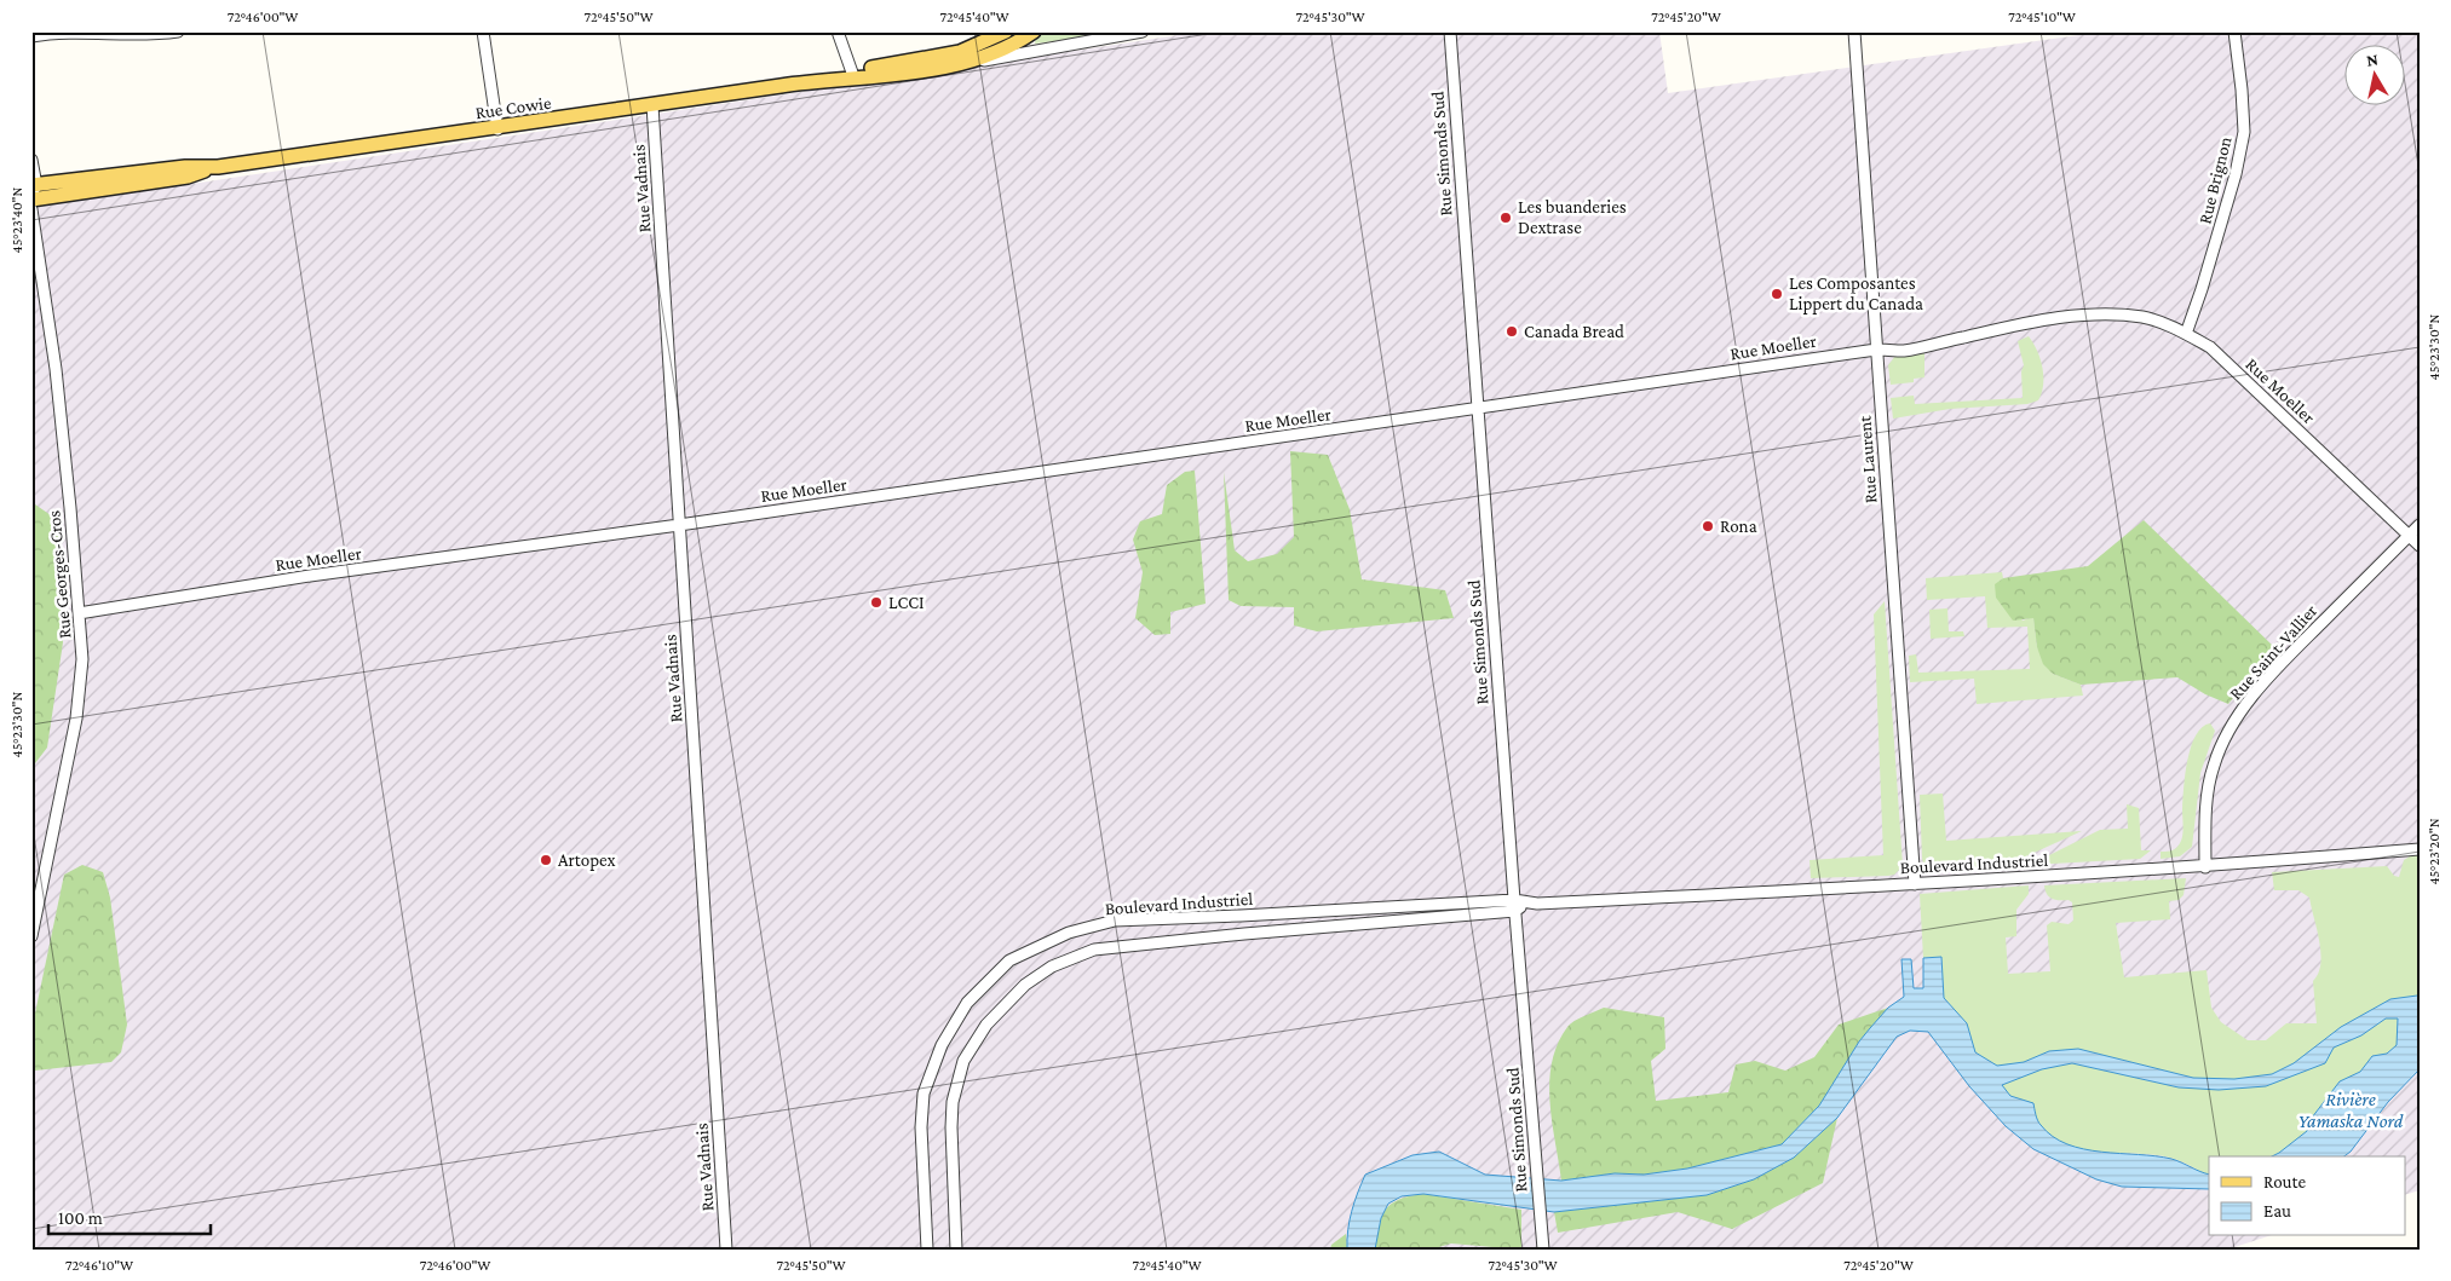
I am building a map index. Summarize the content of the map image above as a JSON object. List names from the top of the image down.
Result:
{
  "streets": {
    "main road": ["Rue Cowie"],
    "street": [
      "Rue Simonds Sud",
      "Rue Brignon",
      "Rue Vadnais",
      "Rue Moeller",
      "Rue Laurent",
      "Rue Georges-Cros",
      "Rue Saint-Vallier",
      "Boulevard Industriel"
    ]
  },
  "crossings": [
    ["Rue Cowie", "Rue Vadnais"],
    ["Rue Simonds Sud", "Rue Moeller"],
    ["Rue Simonds Sud", "Boulevard Industriel"],
    ["Rue Brignon", "Rue Moeller"],
    ["Rue Vadnais", "Rue Moeller"],
    ["Rue Moeller", "Rue Laurent"],
    ["Rue Moeller", "Rue Georges-Cros"],
    ["Rue Moeller", "Rue Saint-Vallier"],
    ["Rue Laurent", "Boulevard Industriel"],
    ["Rue Saint-Vallier", "Boulevard Industriel"]
  ],
  "water": ["Rivière Yamaska Nord"],
  "places": [
    "Les buanderies Dextrase",
    "Les Composantes Lippert du Canada",
    "Canada Bread",
    "Rona",
    "LCCI",
    "Artopex"
  ],
  "legend": ["Route", "Eau"],
  "scale_bar": "100 m",
  "north": "top",
  "coordinates": [
    "72°46'00\"W",
    "72°45'50\"W",
    "72°45'40\"W",
    "72°45'30\"W",
    "72°45'20\"W",
    "72°45'10\"W",
    "45°23'40\"N",
    "45°23'30\"N",
    "45°23'20\"N",
    "72°46'10\"W"
  ]
}
